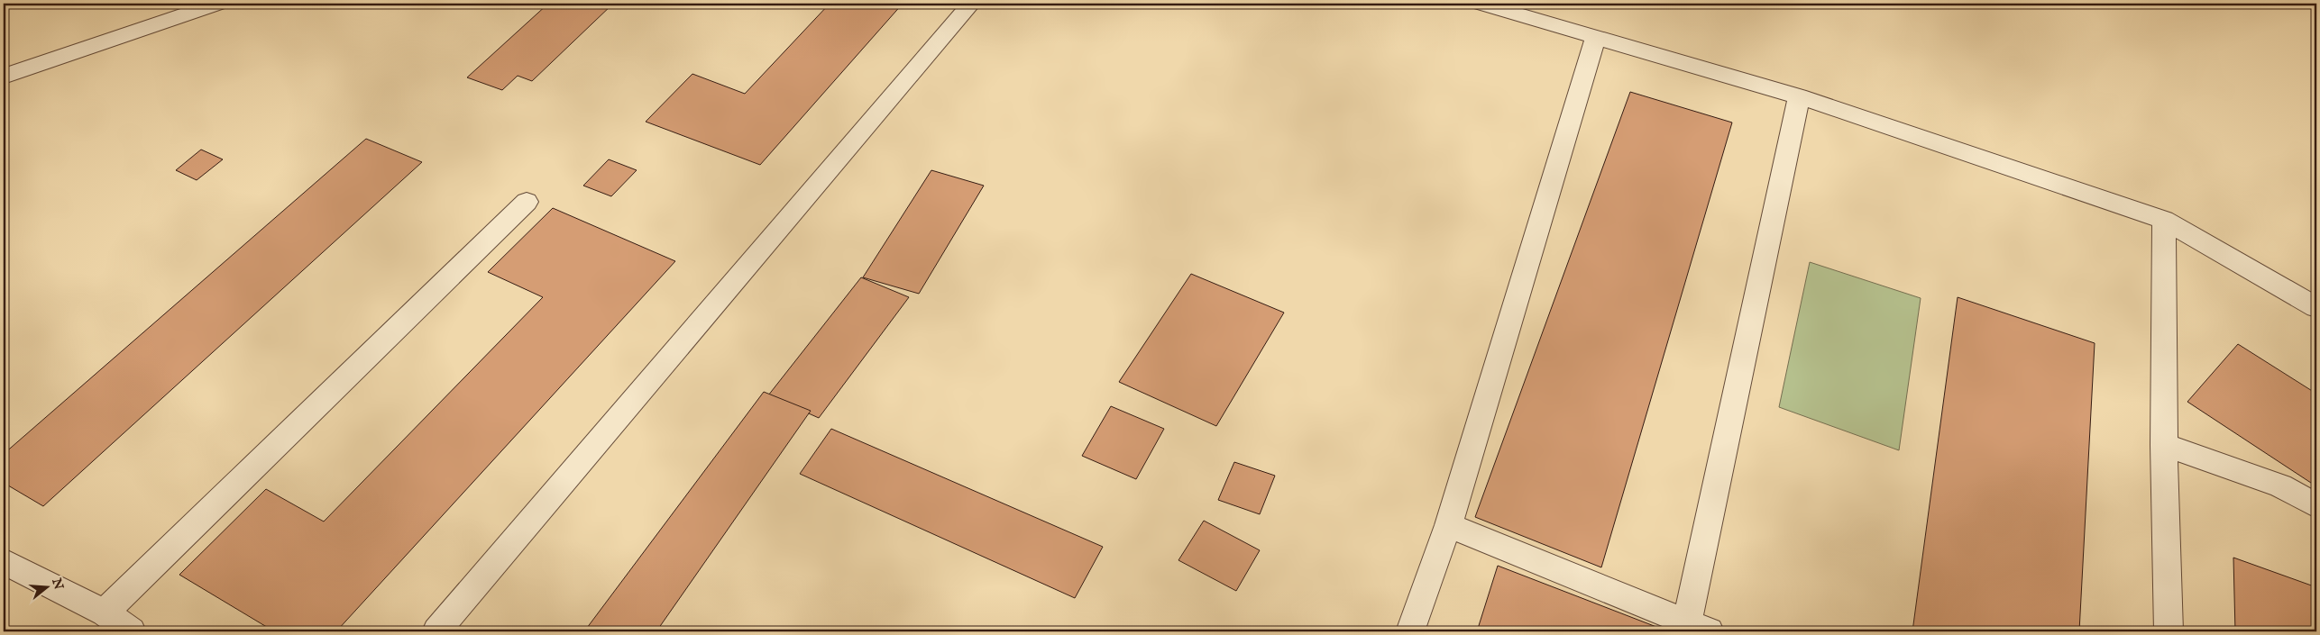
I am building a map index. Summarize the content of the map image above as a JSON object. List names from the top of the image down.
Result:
{
  "north": "right"
}
